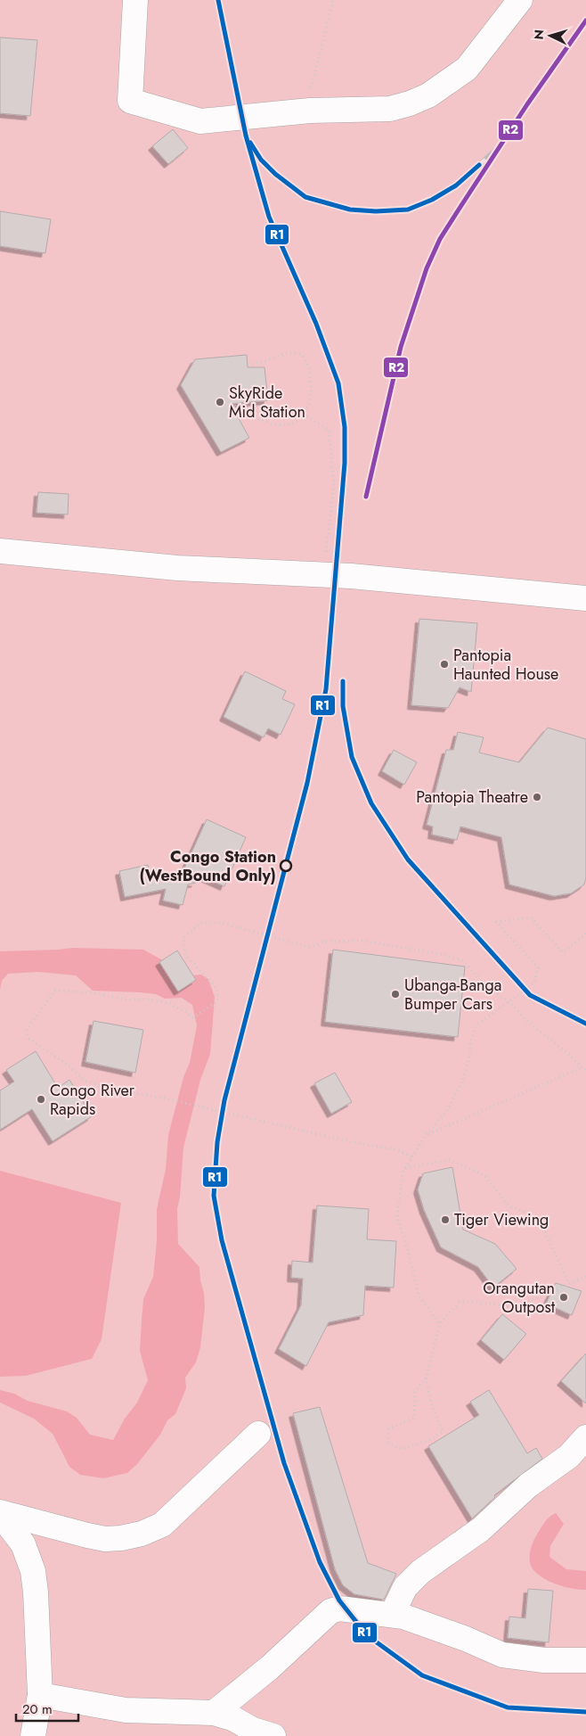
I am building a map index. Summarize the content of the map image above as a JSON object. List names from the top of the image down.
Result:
{
  "places": [
    "SkyRide Mid Station",
    "Pantopia Haunted House",
    "Pantopia Theatre",
    "Congo Station (WestBound Only)",
    "Ubanga-Banga Bumper Cars",
    "Congo River Rapids",
    "Tiger Viewing",
    "Orangutan Outpost"
  ],
  "lines": ["transit line R1", "transit line R2"],
  "scale_bar": "20 m",
  "north": "left"
}
